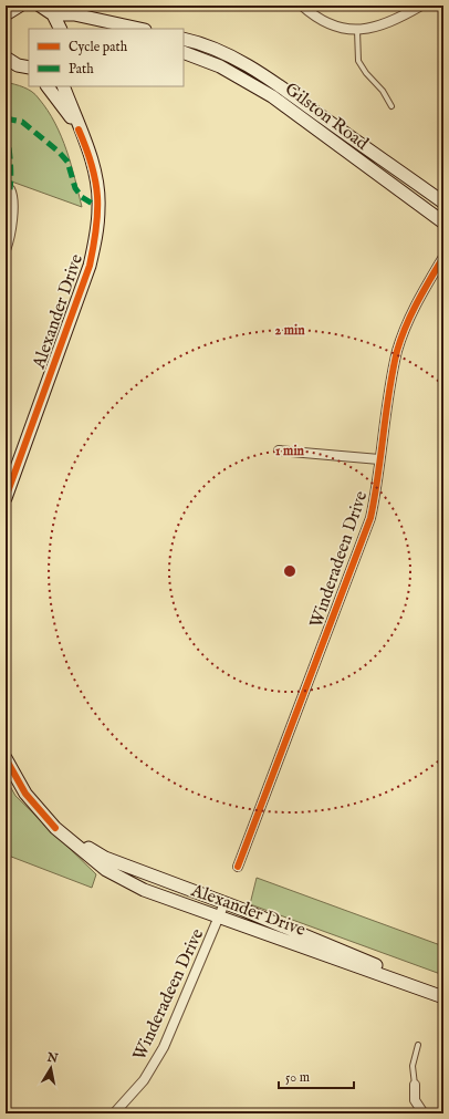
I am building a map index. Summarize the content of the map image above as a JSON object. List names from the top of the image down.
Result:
{
  "streets": {
    "main road": ["Gilston Road", "Alexander Drive"],
    "street": ["Winderadeen Drive"]
  },
  "crossings": [
    ["Alexander Drive", "Winderadeen Drive"]
  ],
  "legend": ["Cycle path", "Path"],
  "scale_bar": "50 m",
  "north": "top",
  "rings": ["2 min", "1 min"]
}
